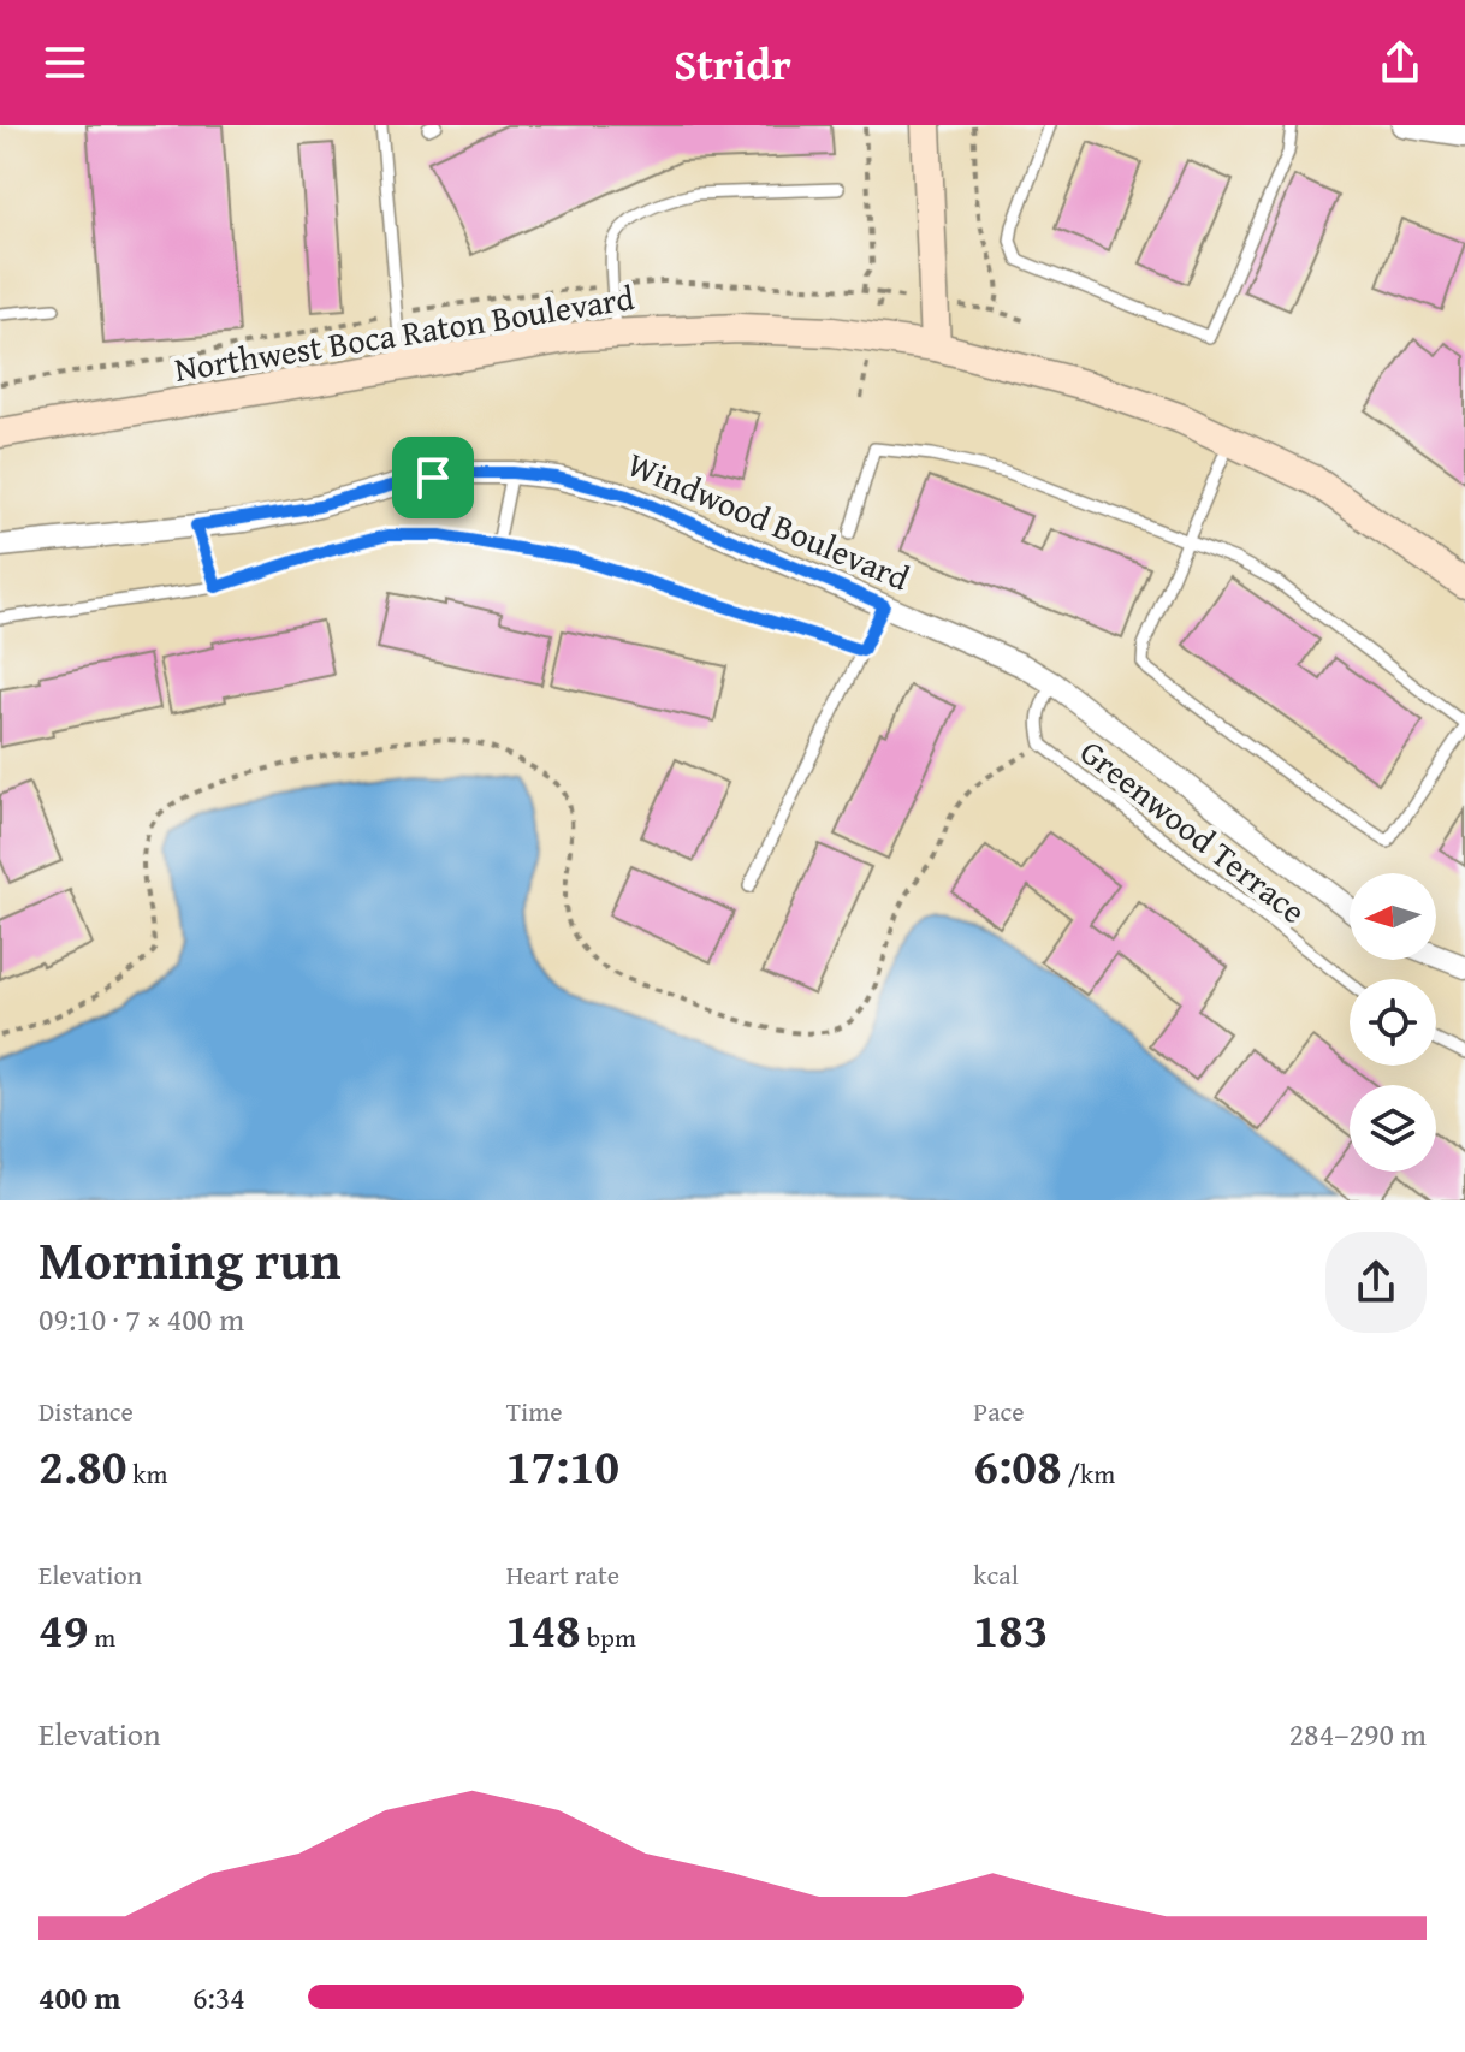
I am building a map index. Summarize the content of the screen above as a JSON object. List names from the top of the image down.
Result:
{
  "streets": {
    "street": ["Northwest Boca Raton Boulevard", "Windwood Boulevard"],
    "lane": ["Greenwood Terrace"]
  },
  "crossings": [
    ["Windwood Boulevard", "Greenwood Terrace"]
  ],
  "north": "left",
  "page": {
    "header": "Stridr",
    "heading": ["Morning run", "09:10 · 7 × 400 m"],
    "stats": [
      ["Distance", "2.80 km"],
      ["Time", "17:10"],
      ["Pace", "6:08 /km"],
      ["Elevation", "49 m"],
      ["Heart rate", "148 bpm"],
      ["kcal", "183"]
    ],
    "chart": ["Elevation", "284–290 m"],
    "list": [
      {
        "name": "400 m",
        "note": "6:34"
      }
    ]
  }
}
